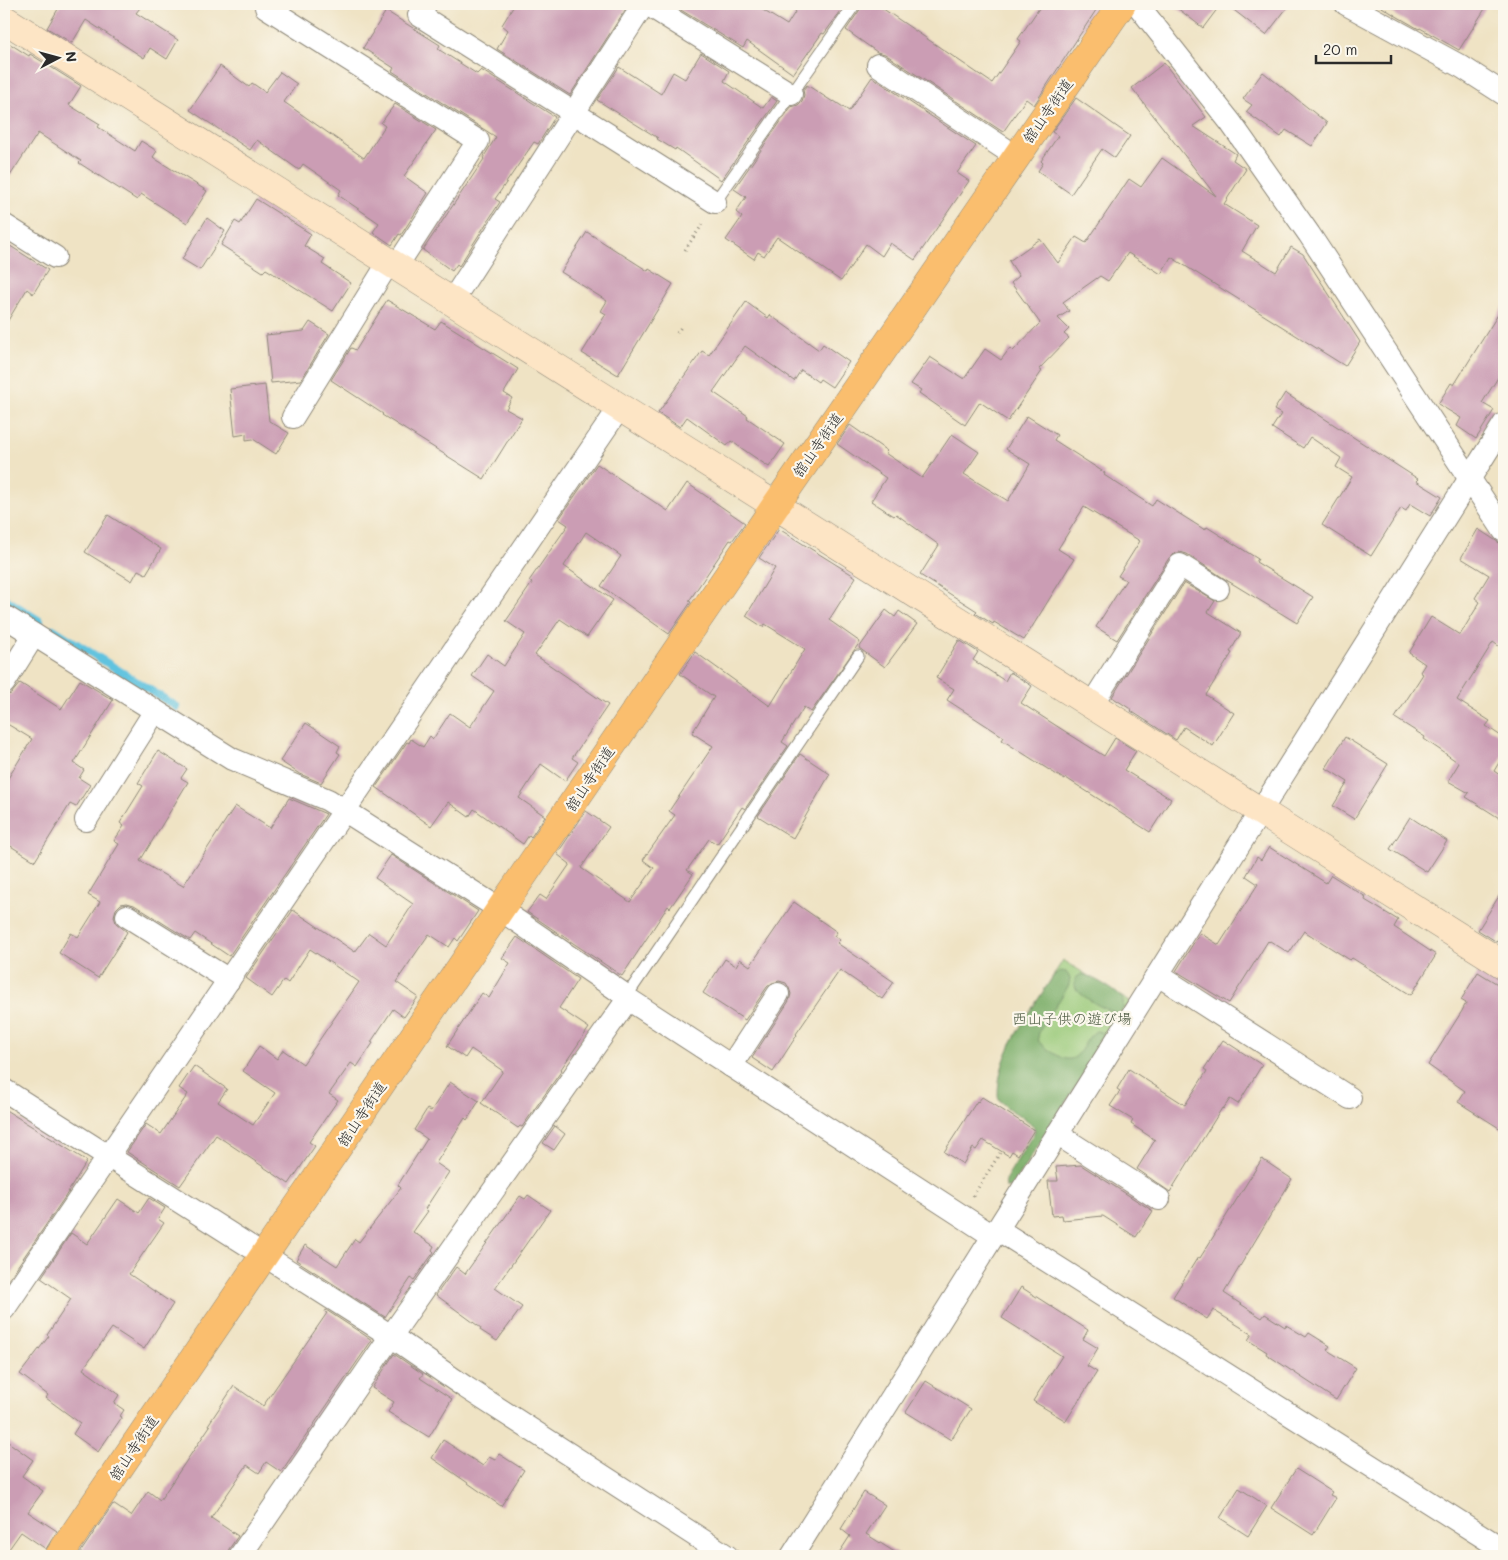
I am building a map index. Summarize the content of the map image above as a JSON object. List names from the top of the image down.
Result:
{
  "streets": {
    "main road": ["舘山寺街道"]
  },
  "parks": ["西山子供の遊び場"],
  "scale_bar": "20 m",
  "north": "right"
}
